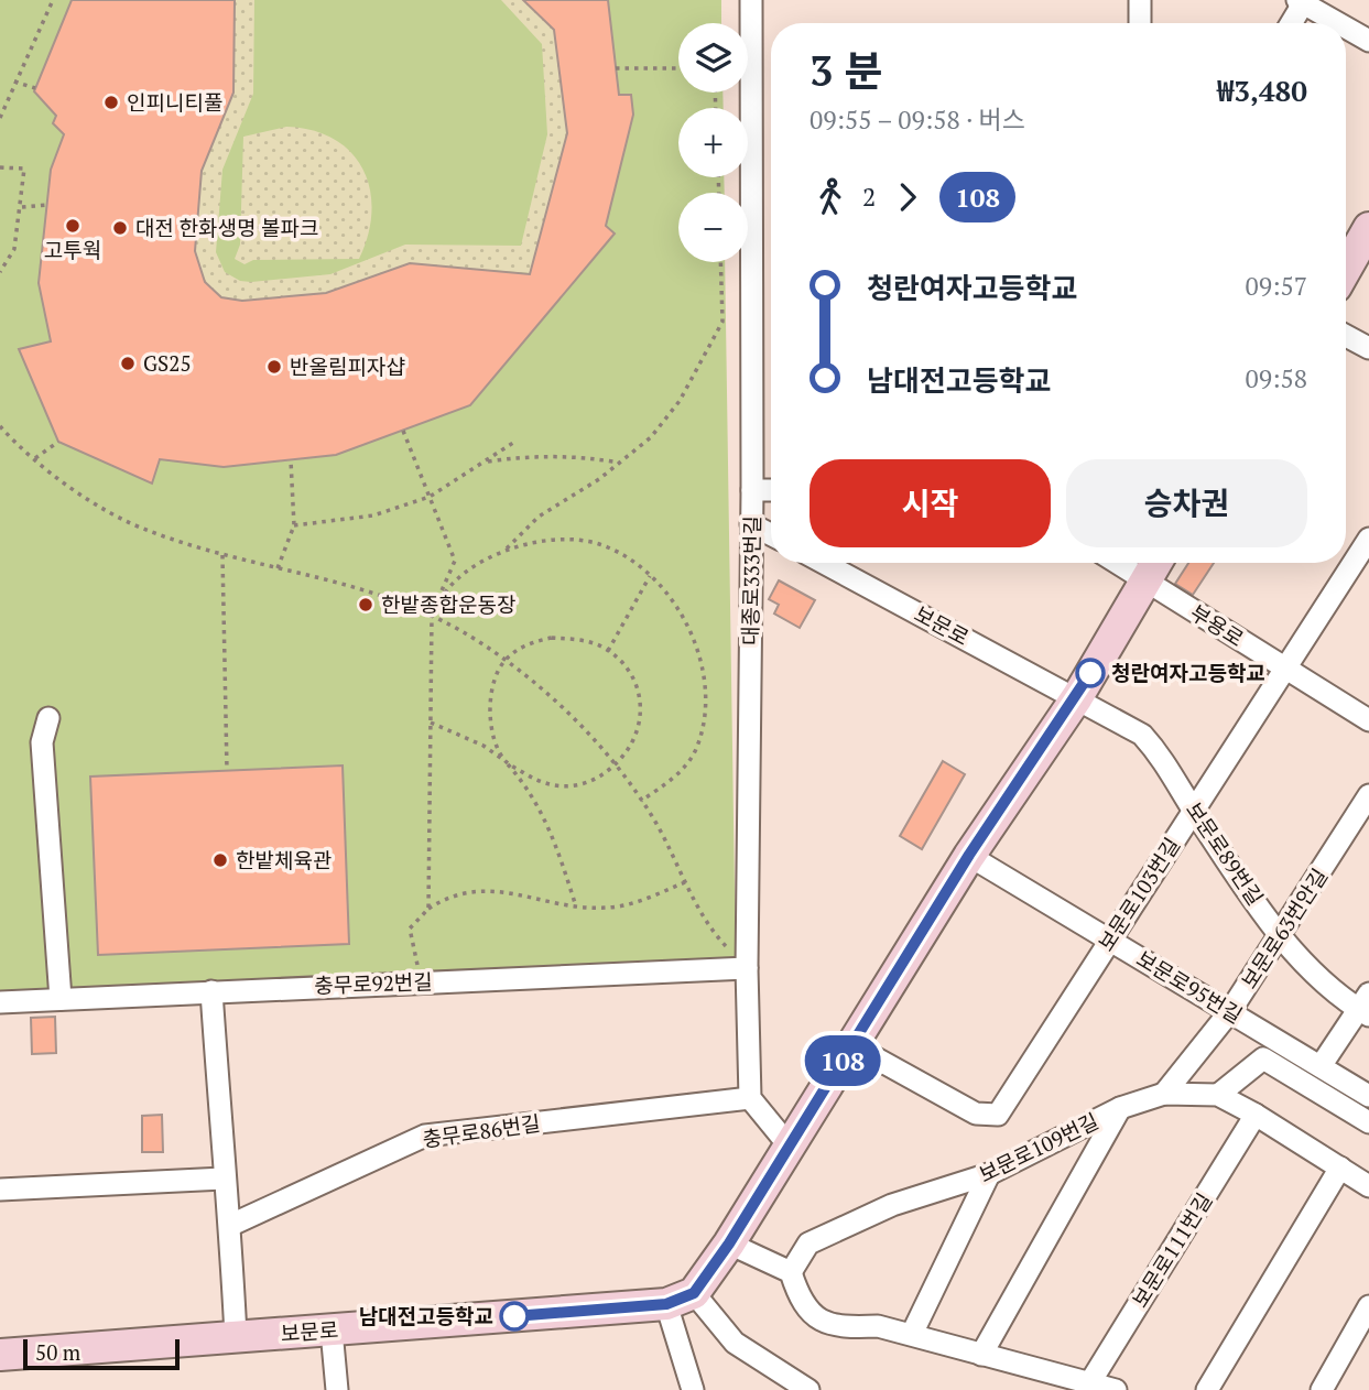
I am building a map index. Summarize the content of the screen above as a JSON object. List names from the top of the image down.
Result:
{
  "streets": {
    "main road": ["보문로"],
    "street": [
      "대종로333번길",
      "부용로",
      "보문로89번길",
      "보문로103번길",
      "보문로63번안길",
      "충무로92번길",
      "보문로95번길",
      "충무로86번길",
      "보문로109번길",
      "보문로111번길"
    ]
  },
  "crossings": [
    ["대종로333번길", "충무로92번길"],
    ["대종로333번길", "충무로86번길"],
    ["보문로", "보문로89번길"],
    ["부용로", "보문로103번길"],
    ["보문로89번길", "보문로103번길"],
    ["보문로89번길", "보문로63번안길"],
    ["보문로103번길", "보문로95번길"],
    ["보문로63번안길", "보문로95번길"],
    ["보문로63번안길", "보문로109번길"],
    ["보문로109번길", "보문로111번길"]
  ],
  "places": [
    "인피니티풀",
    "고투웍",
    "대전 한화생명 볼파크",
    "GS25",
    "반올림피자샵",
    "한밭종합운동장",
    "청란여자고등학교",
    "한밭체육관",
    "남대전고등학교"
  ],
  "lines": ["bus line 108"],
  "scale_bar": "50 m",
  "page": {
    "on_map": "108",
    "map_buttons": ["+", "−"],
    "heading": ["3 분", "09:55 – 09:58 · 버스", "₩3,480"],
    "legs": ["2", "108"],
    "list": [
      {
        "name": "청란여자고등학교",
        "value": "09:57"
      },
      {
        "name": "남대전고등학교",
        "value": "09:58"
      }
    ],
    "buttons": ["시작", "승차권"],
    "scale": "50 m"
  }
}
